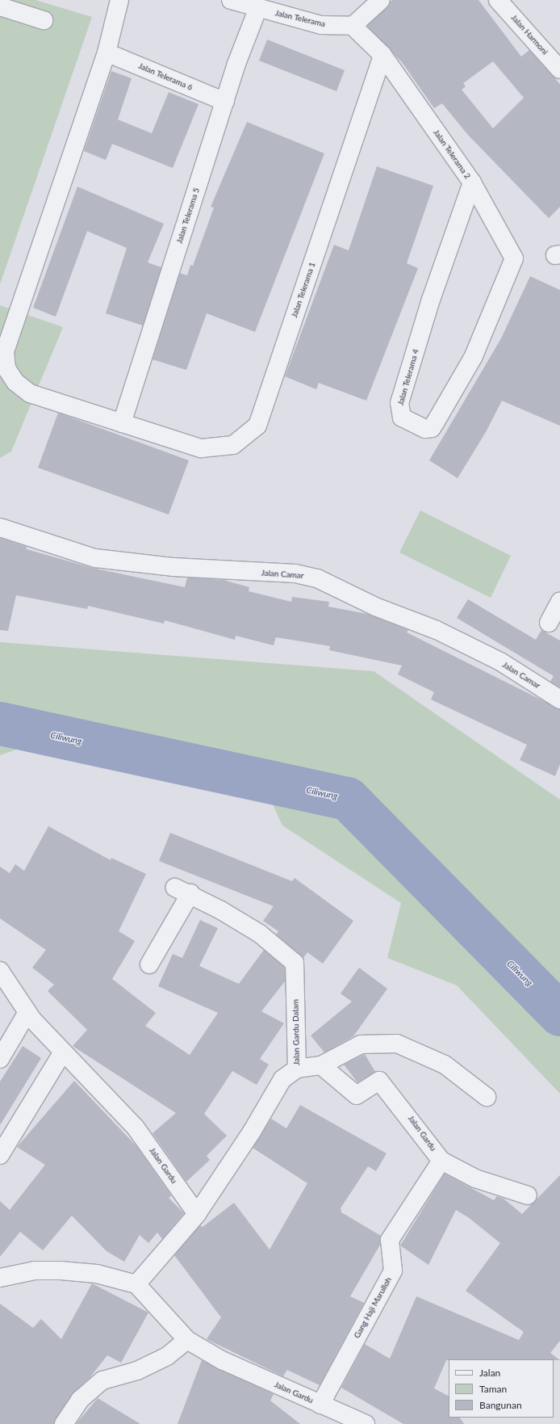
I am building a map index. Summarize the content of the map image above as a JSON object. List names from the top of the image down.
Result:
{
  "streets": {
    "street": [
      "Jalan Telerama",
      "Jalan Harmoni",
      "Jalan Telerama 6",
      "Jalan Telerama 2",
      "Jalan Telerama 5",
      "Jalan Telerama 1",
      "Jalan Telerama 4",
      "Jalan Camar",
      "Jalan Gardu Dalam",
      "Jalan Gardu",
      "Gang Haji Marulloh"
    ]
  },
  "crossings": [
    ["Jalan Telerama", "Jalan Telerama 5"],
    ["Jalan Telerama 6", "Jalan Telerama 5"],
    ["Jalan Telerama 6", "Jalan Telerama 1"],
    ["Jalan Telerama 2", "Jalan Telerama 1"],
    ["Jalan Telerama 2", "Jalan Telerama 4"],
    ["Jalan Telerama 5", "Jalan Telerama 1"],
    ["Jalan Gardu Dalam", "Jalan Gardu"],
    ["Jalan Gardu", "Gang Haji Marulloh"]
  ],
  "water": ["Ciliwung"],
  "legend": ["Jalan", "Taman", "Bangunan"]
}
